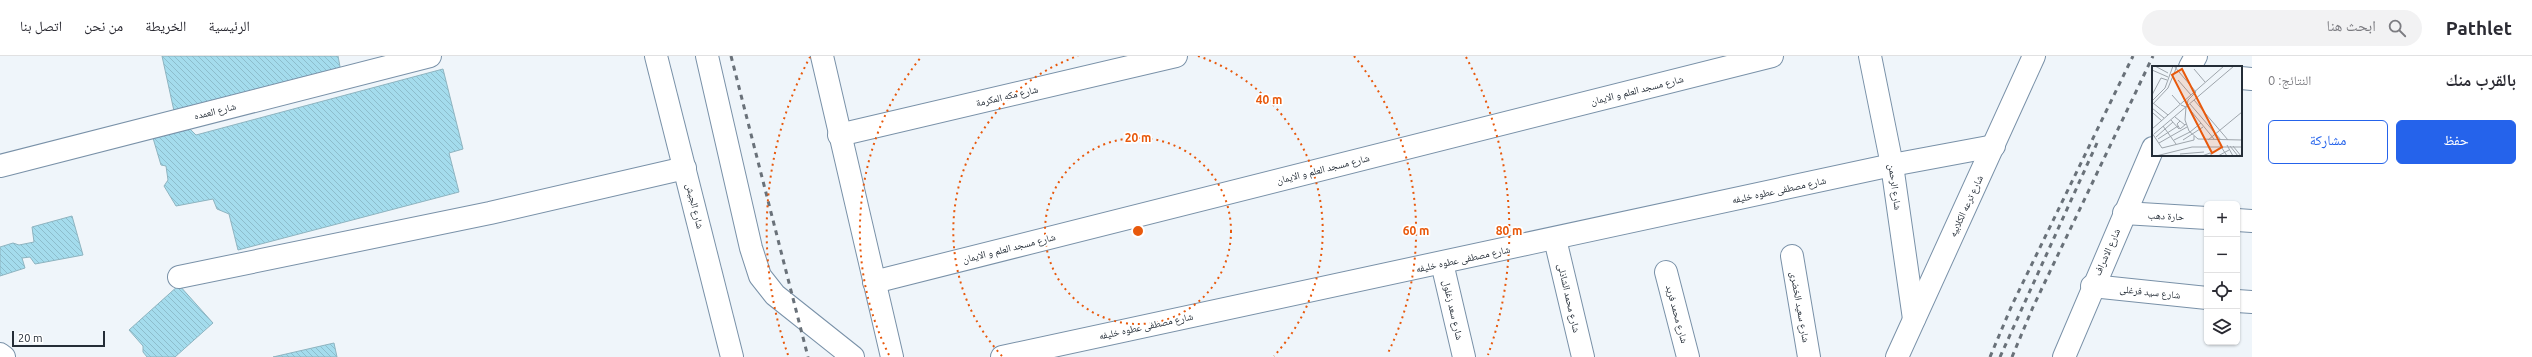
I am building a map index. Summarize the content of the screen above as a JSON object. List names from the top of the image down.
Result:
{
  "streets": {
    "street": [
      "شارع مسجد العلم و الايمان",
      "شارع مكه المكرمة",
      "شارع العمده",
      "شارع الرحمن",
      "شارع مصطفى عطوه خليفه",
      "شارع الجيش",
      "شارع ترعه الكلابيه",
      "حارة دهب",
      "شارع الاشراف",
      "شارع سيد فرغلى",
      "شارع محمد الشاذلى",
      "شارع سعيد الخضرى",
      "شارع سعد زغلول",
      "شارع محمد فريد"
    ]
  },
  "crossings": [
    ["شارع الرحمن", "شارع مصطفى عطوه خليفه"],
    ["شارع الرحمن", "شارع ترعه الكلابيه"],
    ["شارع مصطفى عطوه خليفه", "شارع ترعه الكلابيه"],
    ["شارع مصطفى عطوه خليفه", "شارع محمد الشاذلى"],
    ["شارع مصطفى عطوه خليفه", "شارع سعد زغلول"],
    ["حارة دهب", "شارع الاشراف"],
    ["شارع الاشراف", "شارع سيد فرغلى"]
  ],
  "scale_bar": "20 m",
  "page": {
    "header": "Pathlet",
    "search": "ابحث هنا",
    "nav": [
      "الرئيسية",
      "الخريطة",
      "من نحن",
      "اتصل بنا"
    ],
    "heading": ["بالقرب منك", "النتائج: 0"],
    "buttons": ["حفظ", "مشاركة"],
    "map_buttons": ["+", "−"],
    "scale": "20 m"
  },
  "rings": [
    "40 m",
    "20 m",
    "60 m",
    "80 m"
  ]
}
